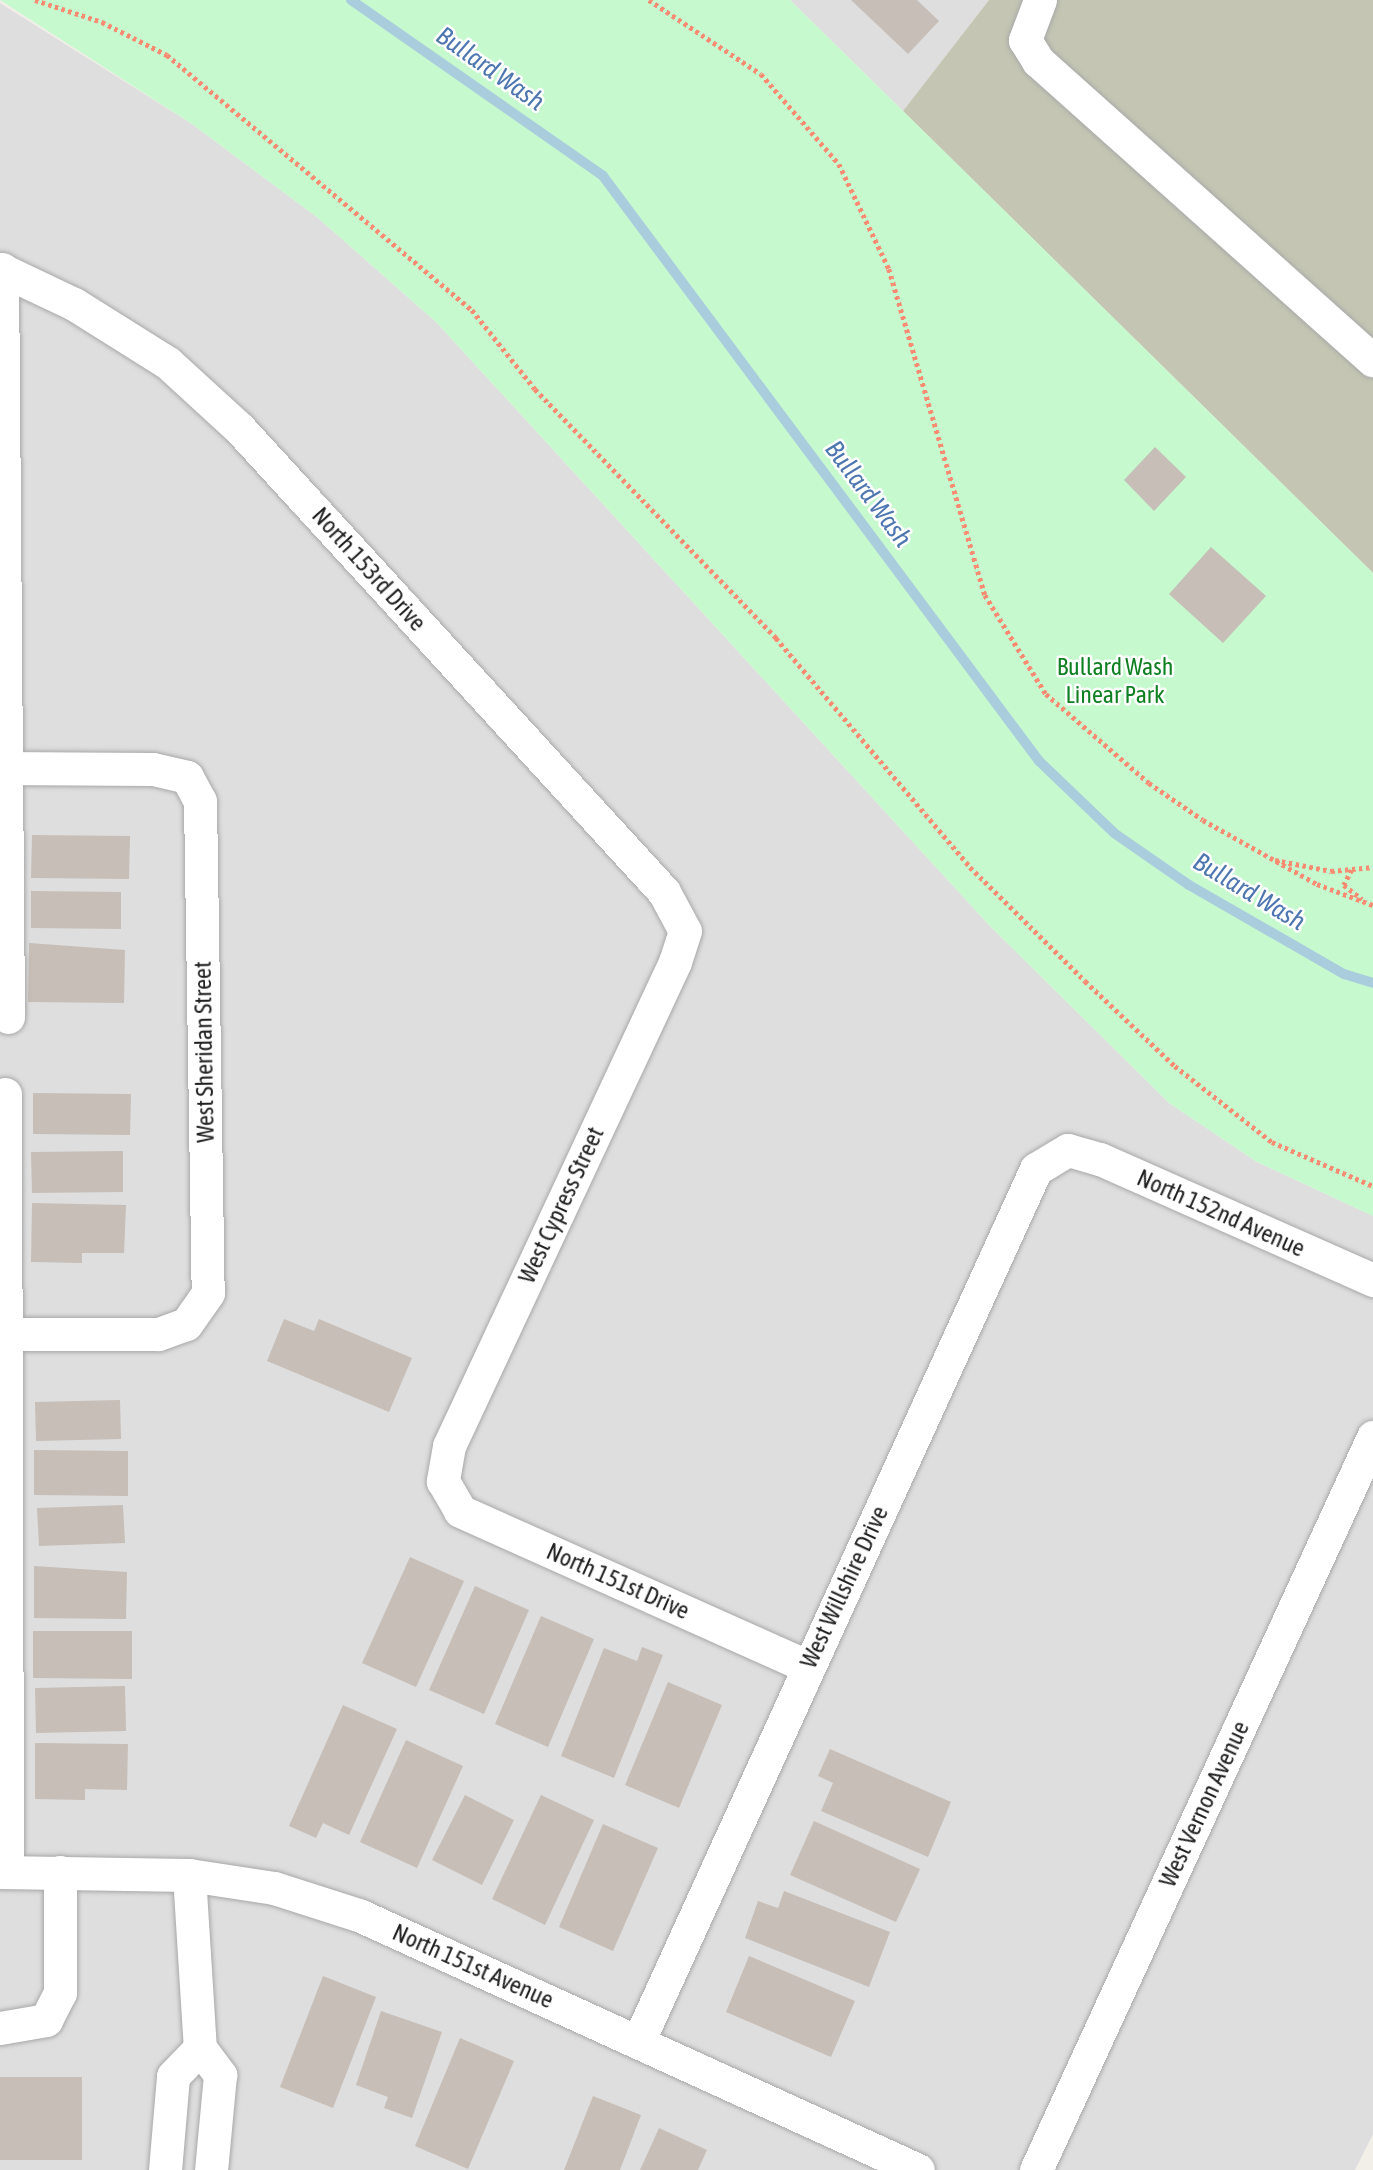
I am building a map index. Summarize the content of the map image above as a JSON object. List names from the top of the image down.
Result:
{
  "streets": {
    "street": [
      "North 153rd Drive",
      "West Sheridan Street",
      "West Cypress Street",
      "North 152nd Avenue",
      "North 151st Drive",
      "West Willshire Drive",
      "West Vernon Avenue",
      "North 151st Avenue"
    ]
  },
  "crossings": [
    ["North 153rd Drive", "West Cypress Street"],
    ["West Cypress Street", "North 151st Drive"],
    ["North 152nd Avenue", "West Willshire Drive"],
    ["North 151st Drive", "West Willshire Drive"],
    ["West Willshire Drive", "North 151st Avenue"]
  ],
  "water": ["Bullard Wash"],
  "parks": ["Bullard Wash Linear Park"]
}
